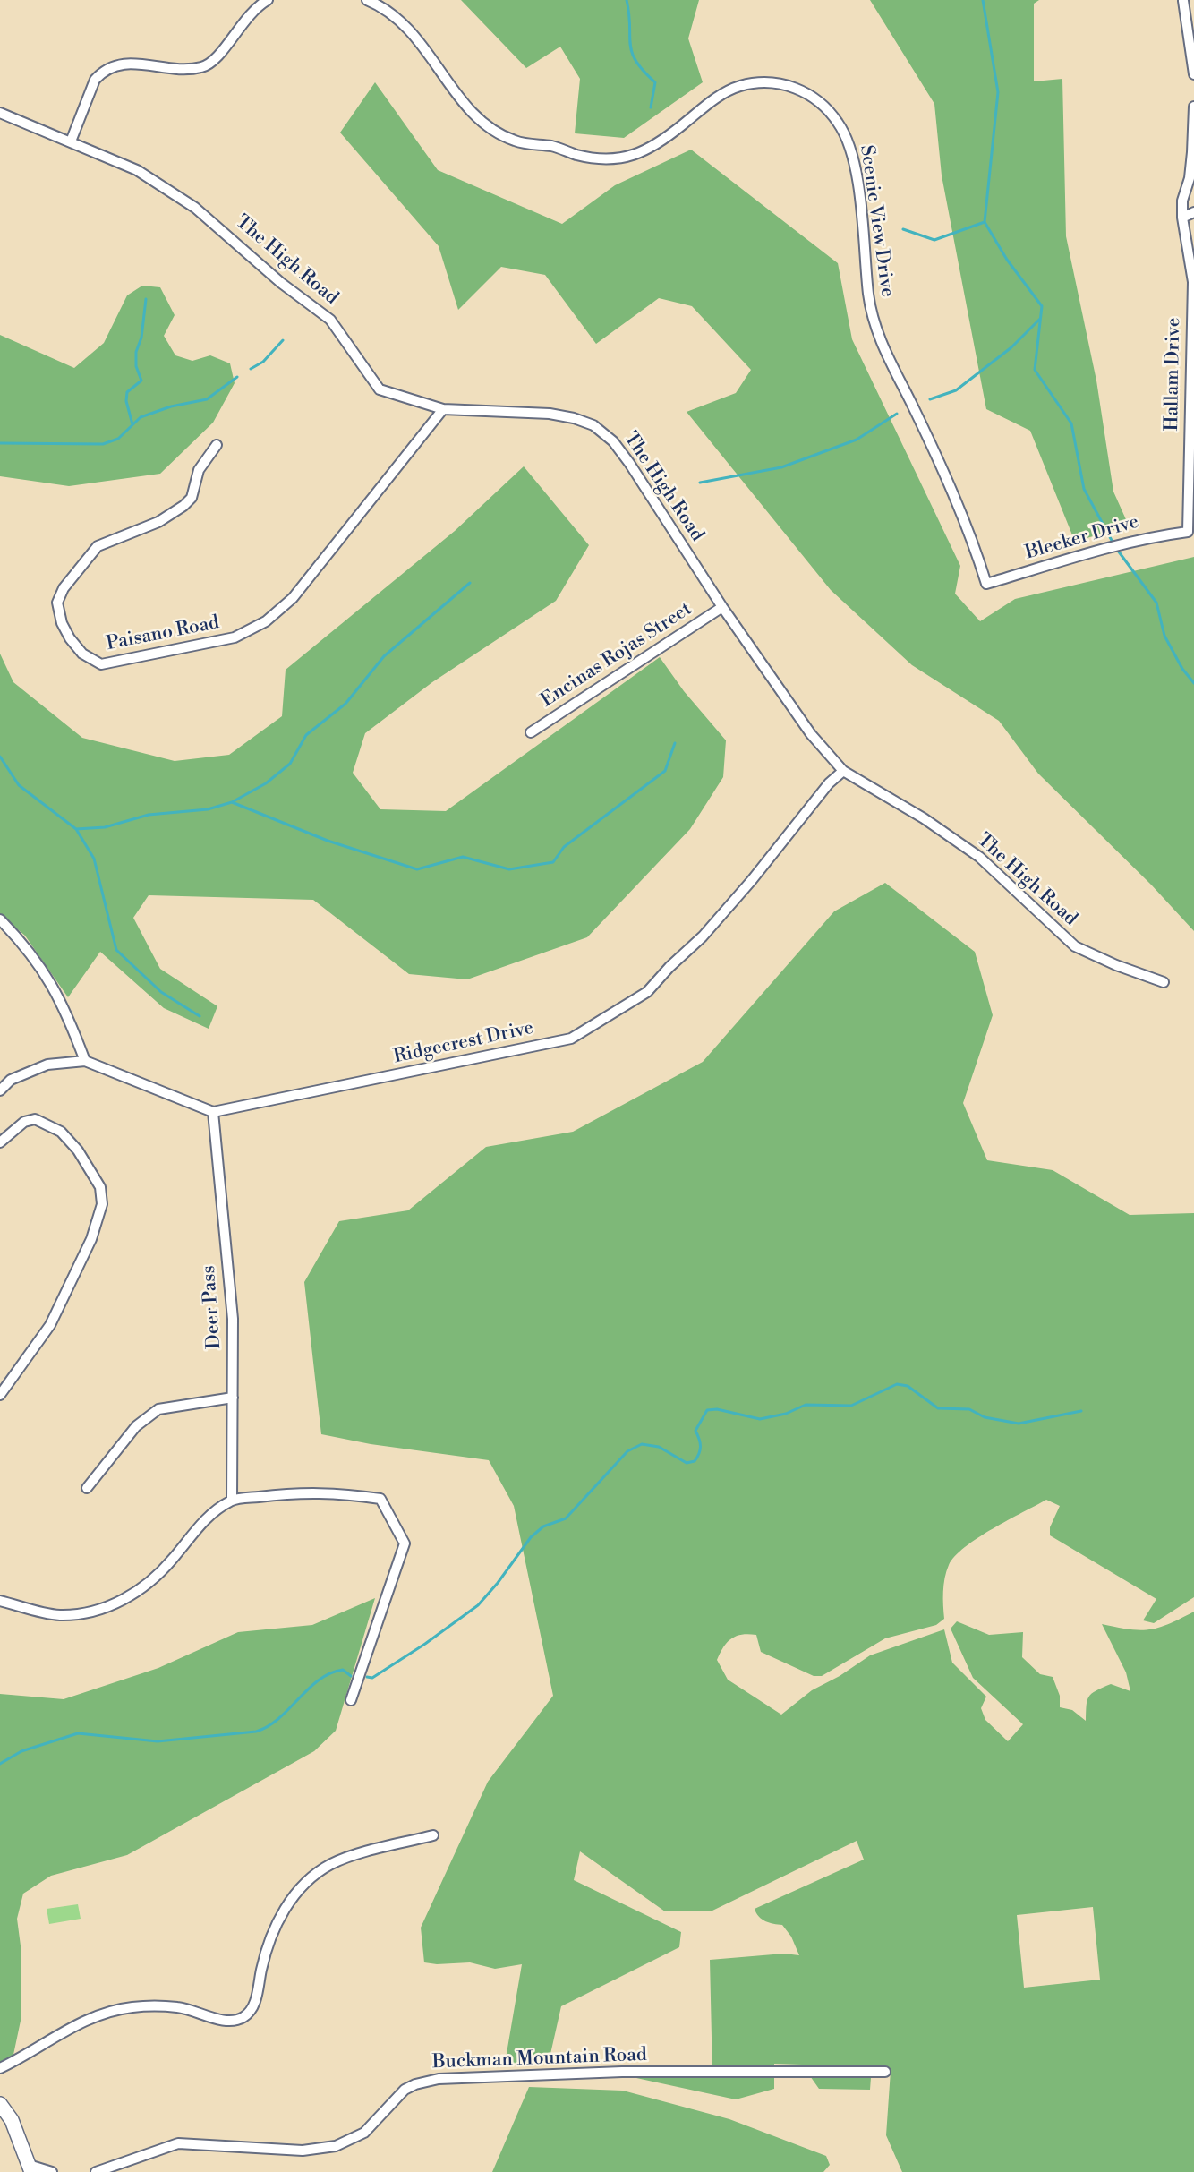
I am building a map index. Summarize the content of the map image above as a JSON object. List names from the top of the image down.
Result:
{
  "streets": {
    "street": [
      "Scenic View Drive",
      "The High Road",
      "Hallam Drive",
      "Bleeker Drive",
      "Paisano Road",
      "Encinas Rojas Street",
      "Ridgecrest Drive",
      "Deer Pass",
      "Buckman Mountain Road"
    ]
  },
  "crossings": [
    ["Scenic View Drive", "Bleeker Drive"],
    ["The High Road", "Paisano Road"],
    ["The High Road", "Encinas Rojas Street"],
    ["The High Road", "Ridgecrest Drive"],
    ["Hallam Drive", "Bleeker Drive"],
    ["Ridgecrest Drive", "Deer Pass"]
  ]
}
